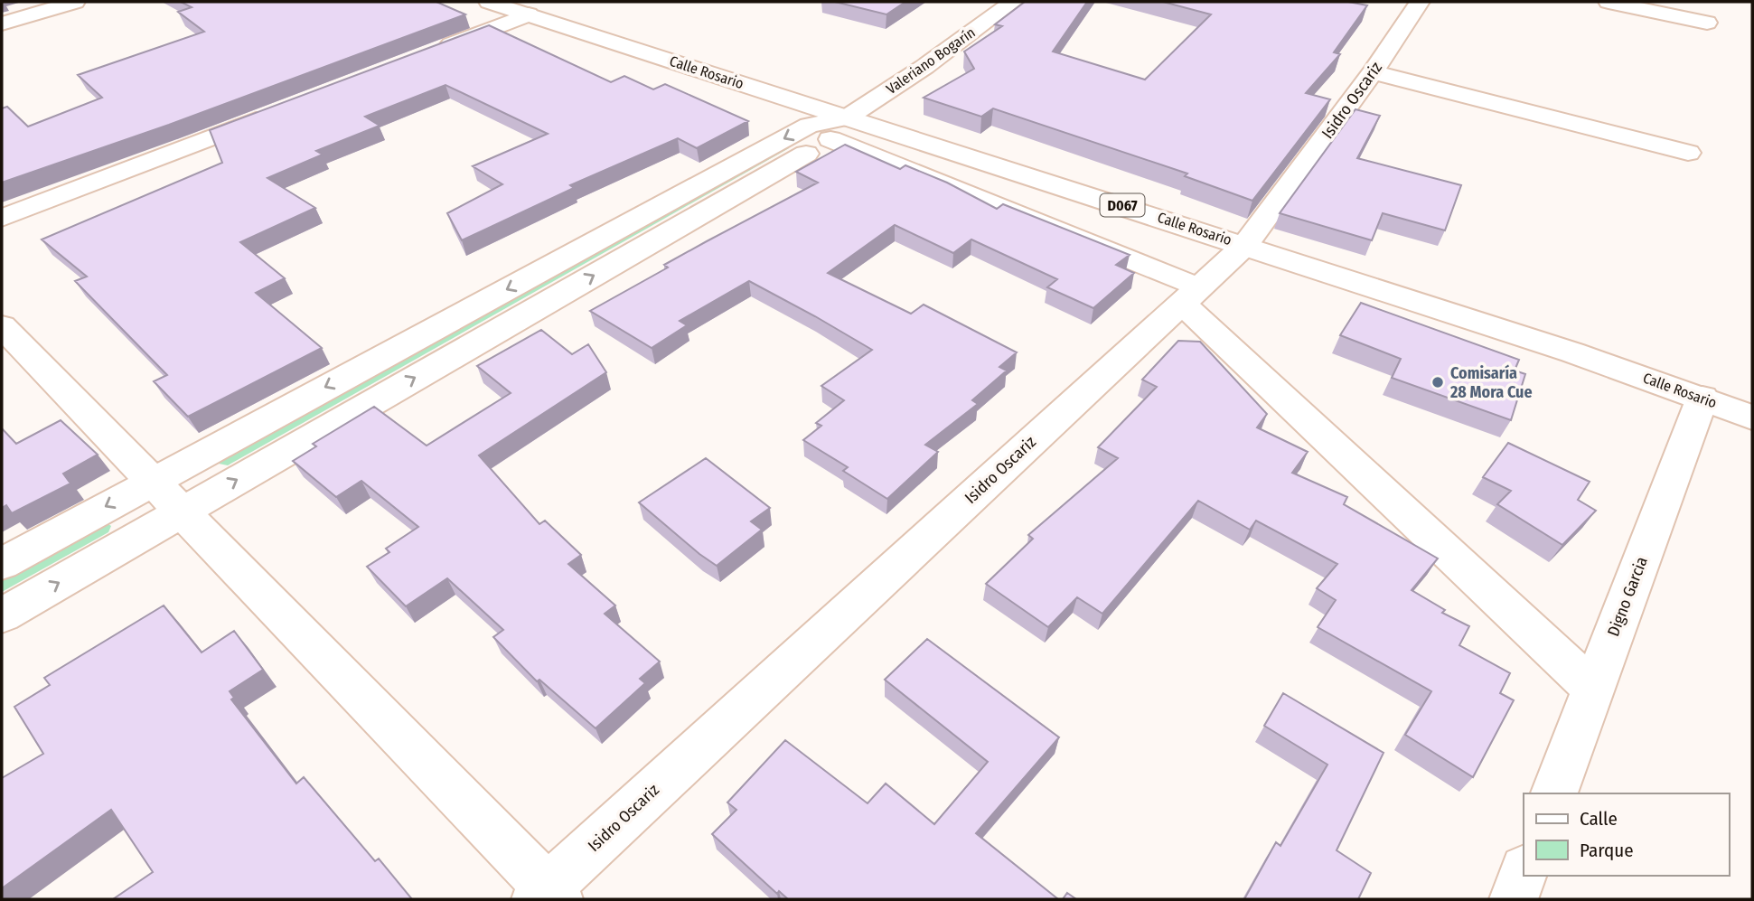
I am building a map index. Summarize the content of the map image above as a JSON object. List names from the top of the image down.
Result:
{
  "streets": {
    "street": [
      "Valeriano Bogarín",
      "Calle Rosario",
      "Isidro Oscariz",
      "D067",
      "Digno Garcia"
    ]
  },
  "crossings": [
    ["Valeriano Bogarín", "Calle Rosario"],
    ["Calle Rosario", "Isidro Oscariz"],
    ["Calle Rosario", "Digno Garcia"]
  ],
  "places": ["Comisaría 28 Mora Cue"],
  "legend": ["Calle", "Parque"]
}
